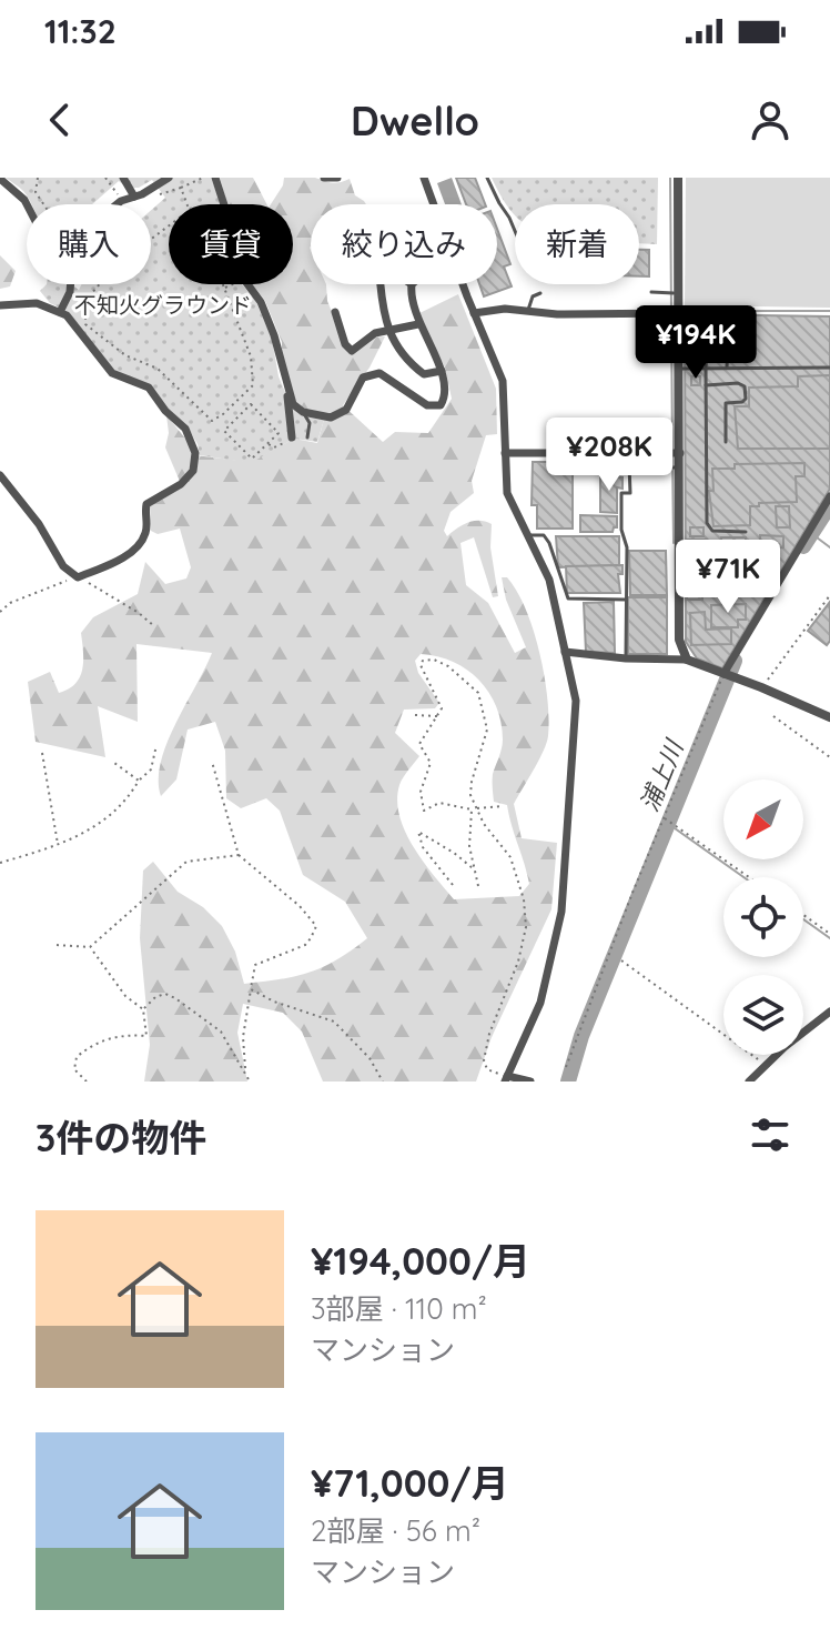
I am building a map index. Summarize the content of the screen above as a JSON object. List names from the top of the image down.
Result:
{
  "water": ["浦上川"],
  "parks": ["不知火グラウンド"],
  "north": "bottom left",
  "page": {
    "status": "11:32",
    "header": "Dwello",
    "chip": [
      "購入",
      "賃貸",
      "絞り込み",
      "新着"
    ],
    "price": ["¥194K", "¥208K", "¥71K"],
    "heading": "3件の物件",
    "list": [
      {
        "name": "¥194,000/月",
        "note": "3部屋 · 110 m² · マンション"
      },
      {
        "name": "¥71,000/月",
        "note": "2部屋 · 56 m² · マンション"
      }
    ]
  }
}
